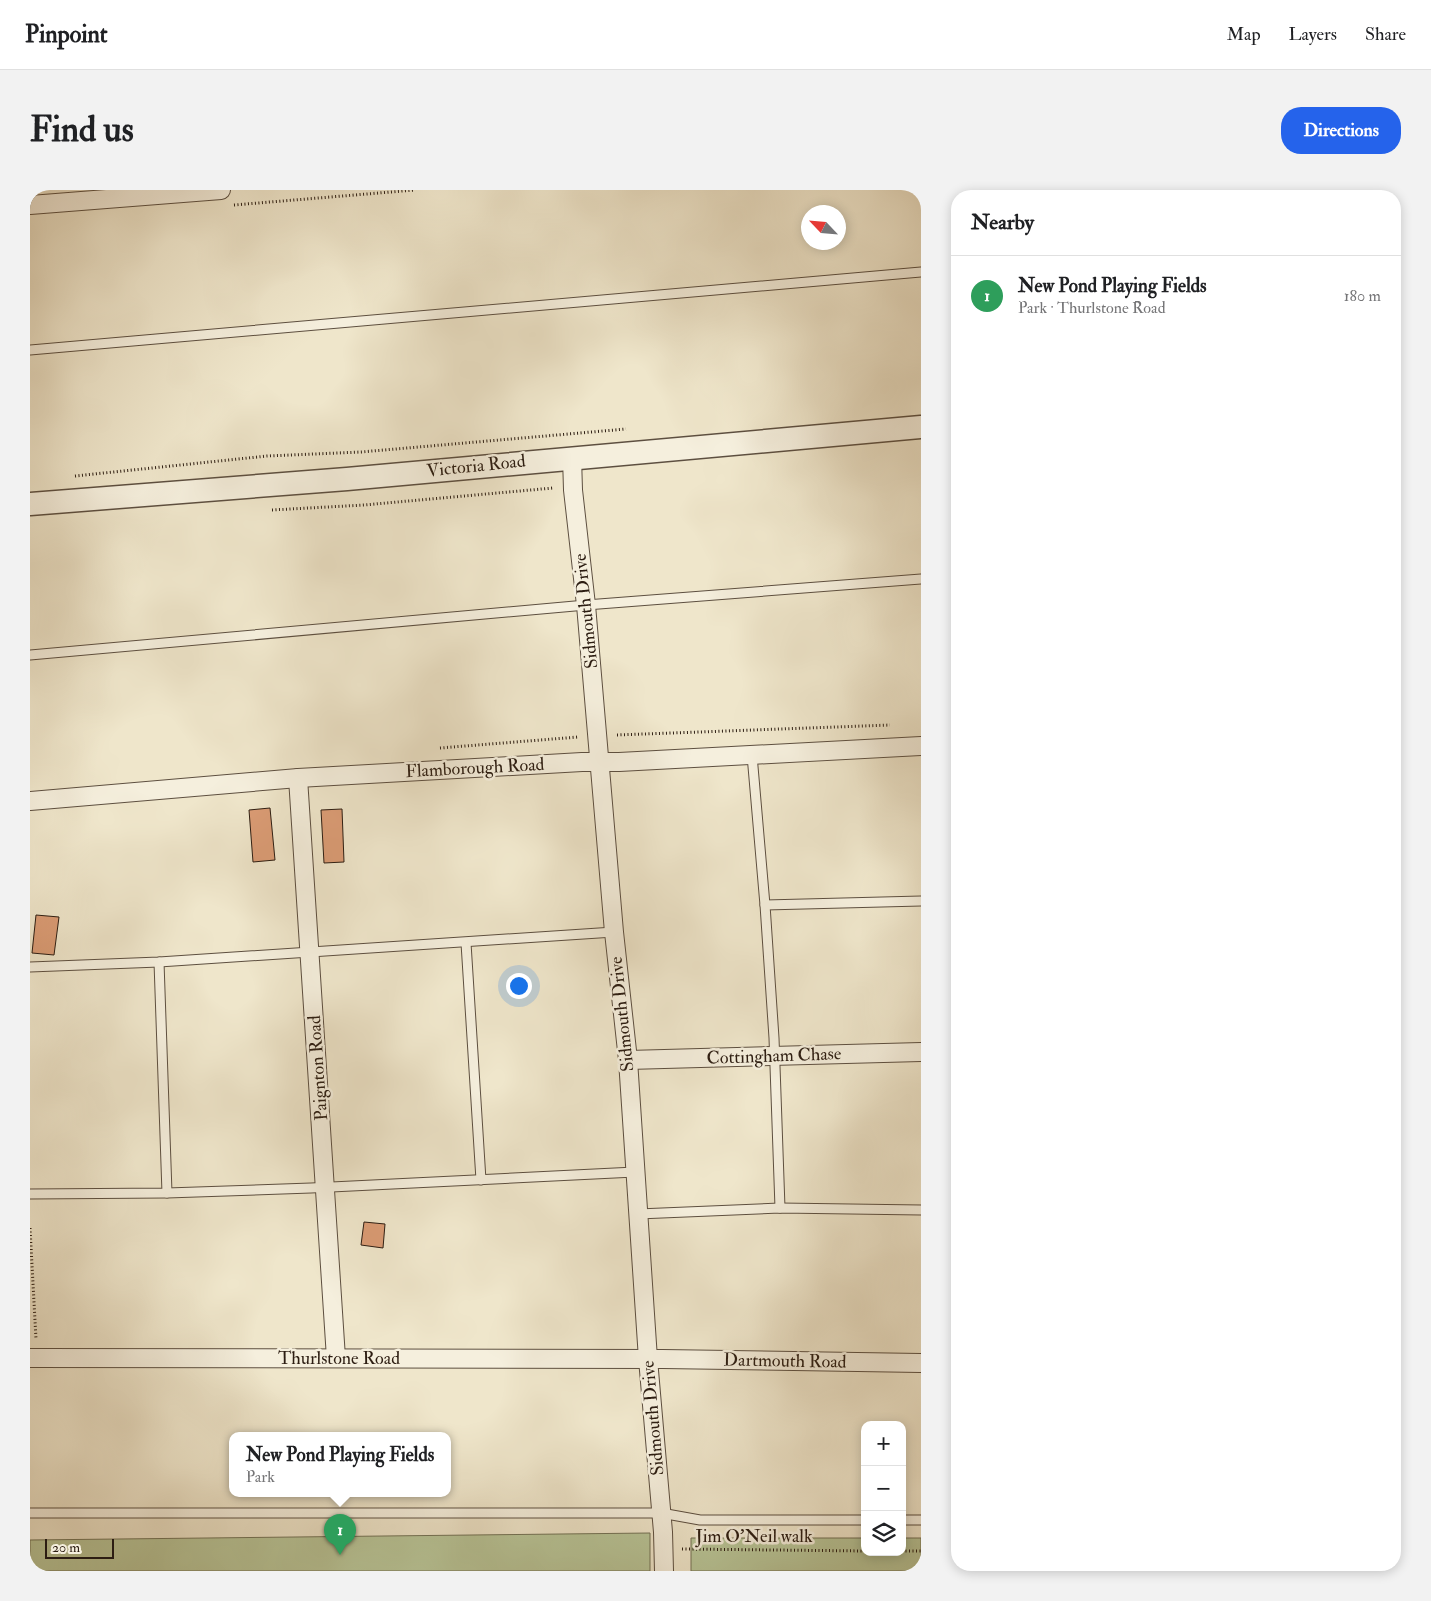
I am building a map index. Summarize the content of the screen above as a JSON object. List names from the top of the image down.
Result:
{
  "streets": {
    "street": [
      "Victoria Road",
      "Sidmouth Drive",
      "Flamborough Road",
      "Cottingham Chase",
      "Paignton Road",
      "Thurlstone Road",
      "Dartmouth Road"
    ],
    "path": ["Jim O'Neil walk"]
  },
  "crossings": [
    ["Victoria Road", "Sidmouth Drive"],
    ["Sidmouth Drive", "Flamborough Road"],
    ["Sidmouth Drive", "Cottingham Chase"],
    ["Sidmouth Drive", "Thurlstone Road"],
    ["Sidmouth Drive", "Dartmouth Road"],
    ["Sidmouth Drive", "Jim O'Neil walk"],
    ["Flamborough Road", "Paignton Road"],
    ["Paignton Road", "Thurlstone Road"],
    ["Thurlstone Road", "Dartmouth Road"]
  ],
  "scale_bar": "20 m",
  "north": "top left",
  "page": {
    "header": "Pinpoint",
    "nav": ["Map", "Layers", "Share"],
    "buttons": "Directions",
    "title": "Find us",
    "heading": "Nearby",
    "list": [
      {
        "mark": "1",
        "name": "New Pond Playing Fields",
        "note": "Park · Thurlstone Road",
        "value": "180 m"
      }
    ],
    "map_buttons": ["+", "−"],
    "popup": ["New Pond Playing Fields", "Park"],
    "pins": "1",
    "scale": "20 m"
  }
}
